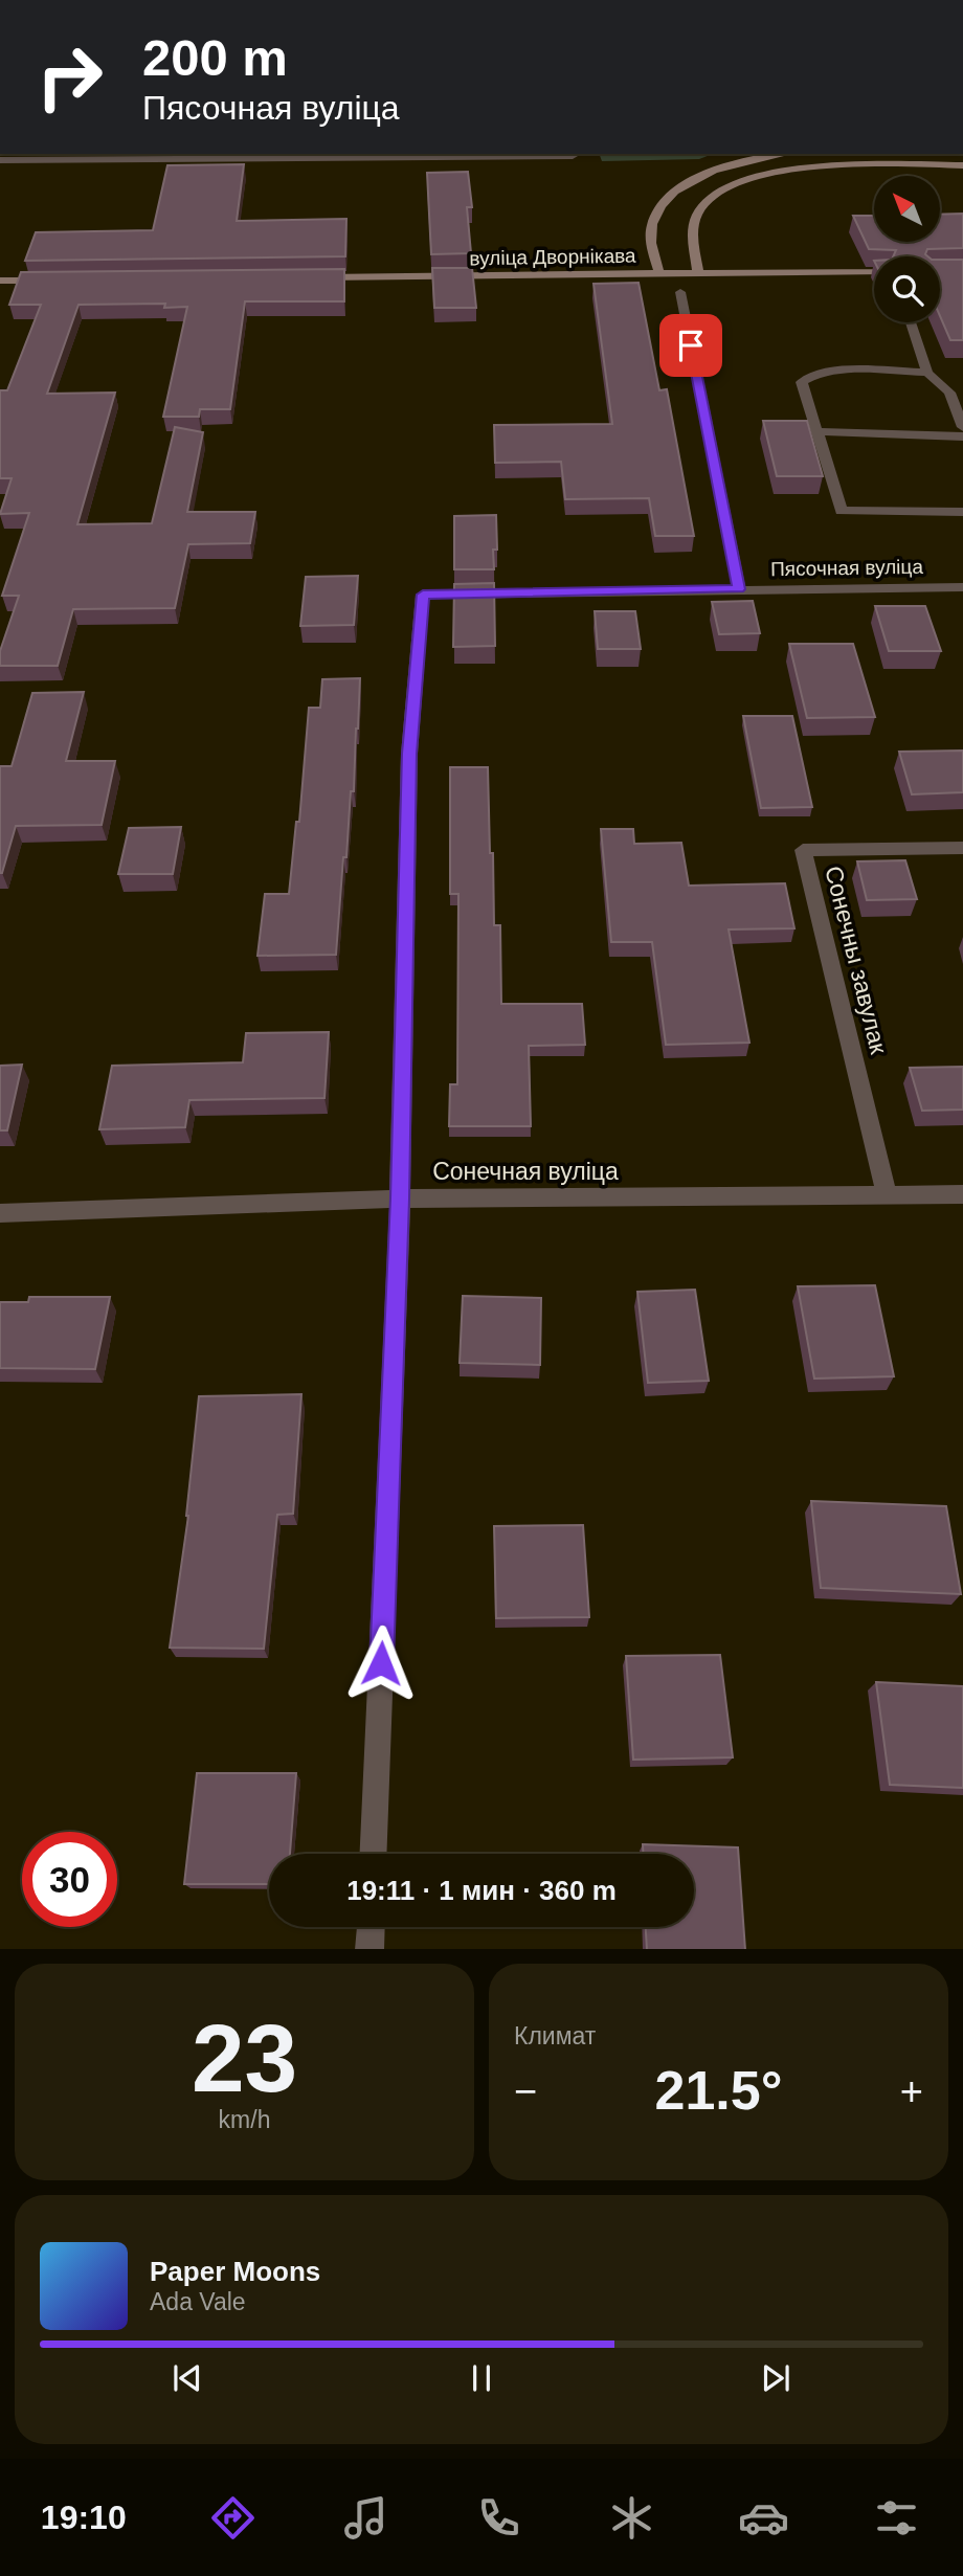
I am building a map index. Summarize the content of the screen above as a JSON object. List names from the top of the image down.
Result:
{
  "streets": {
    "main road": ["вуліца Дворнікава"],
    "street": ["Пясочная вуліца", "Сонечны завулак", "Сонечная вуліца"]
  },
  "crossings": [
    ["Пясочная вуліца", "Сонечная вуліца"],
    ["Сонечны завулак", "Сонечная вуліца"]
  ],
  "north": "top left",
  "page": {
    "turn": ["200 m", "Пясочная вуліца"],
    "limit": "30",
    "trip": "19:11 · 1 мин · 360 m",
    "tile": [
      ["23", "km/h"],
      "Климат"
    ],
    "heat": ["−", "21.5°", "+"],
    "song": ["Paper Moons", "Ada Vale"],
    "tabs": "19:10"
  }
}
